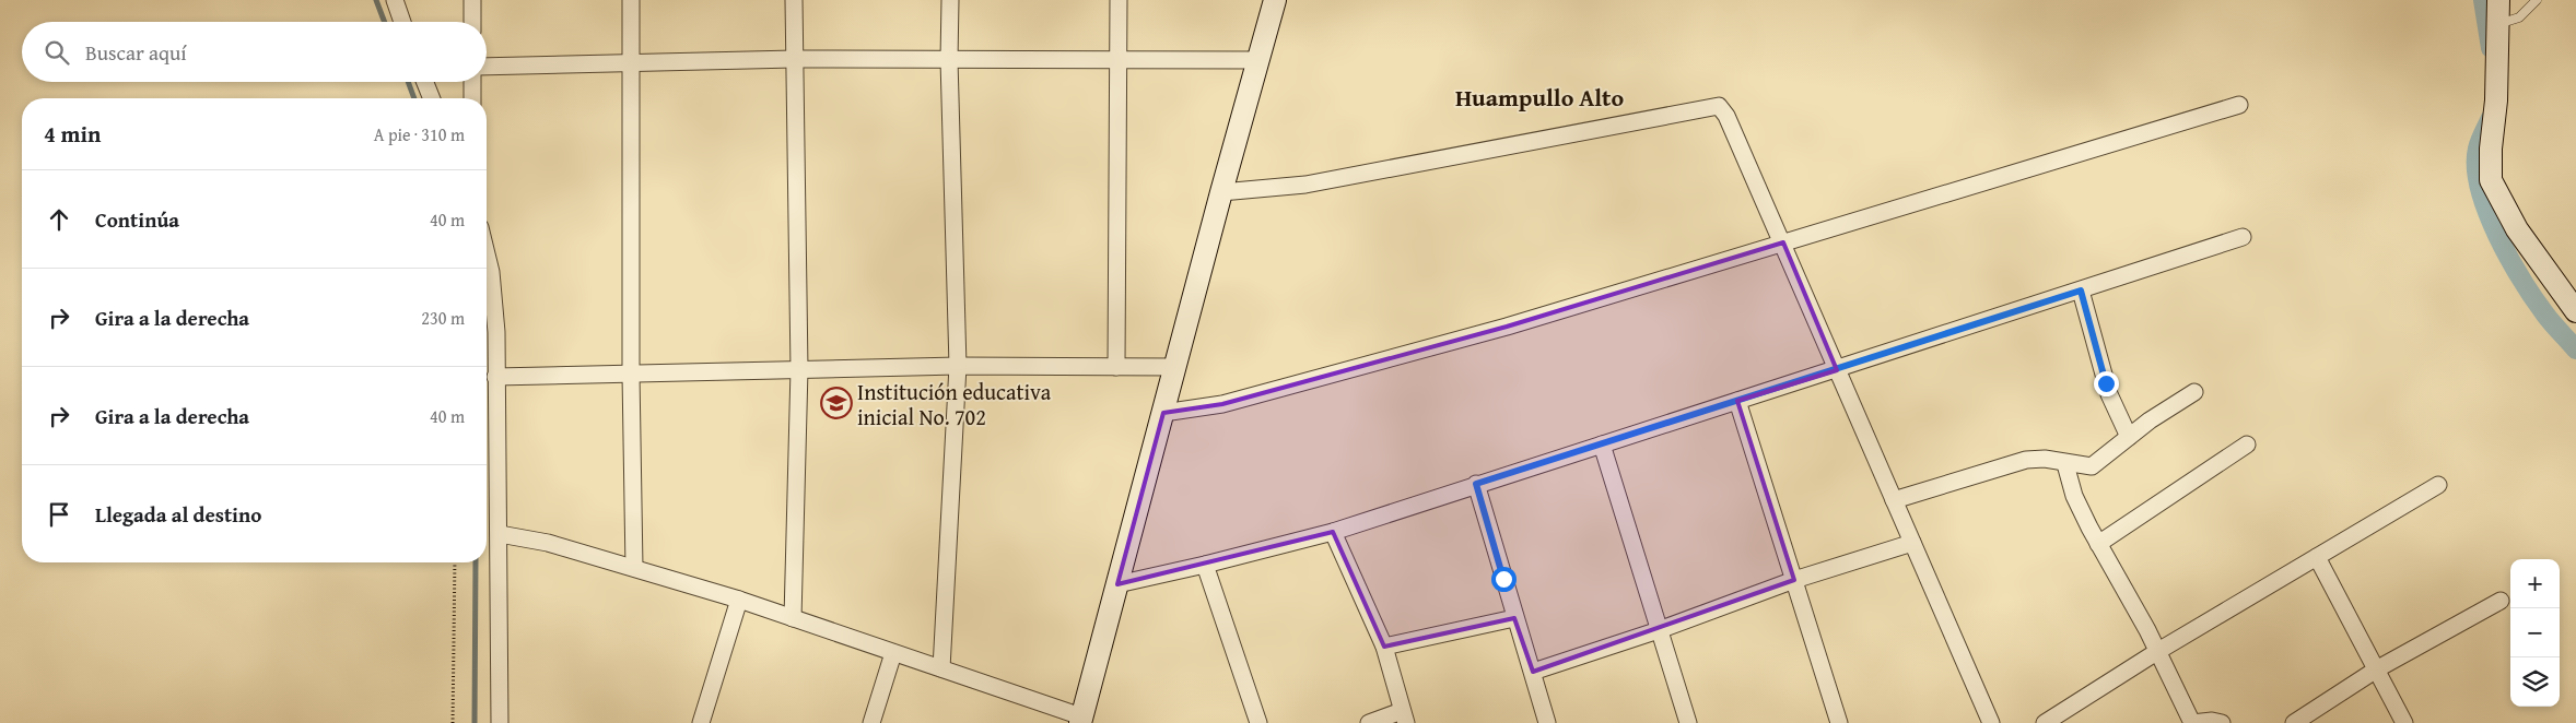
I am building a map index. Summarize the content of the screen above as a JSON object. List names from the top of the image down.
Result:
{
  "districts": ["Huampullo Alto"],
  "places": {
    "school or university": ["Institución educativa inicial No. 702"]
  },
  "page": {
    "search": "Buscar aquí",
    "heading": ["4 min", "A pie · 310 m"],
    "list": [
      ["Continúa", "40 m"],
      ["Gira a la derecha", "230 m"],
      ["Gira a la derecha", "40 m"],
      "Llegada al destino"
    ],
    "map_buttons": ["+", "−"]
  }
}
